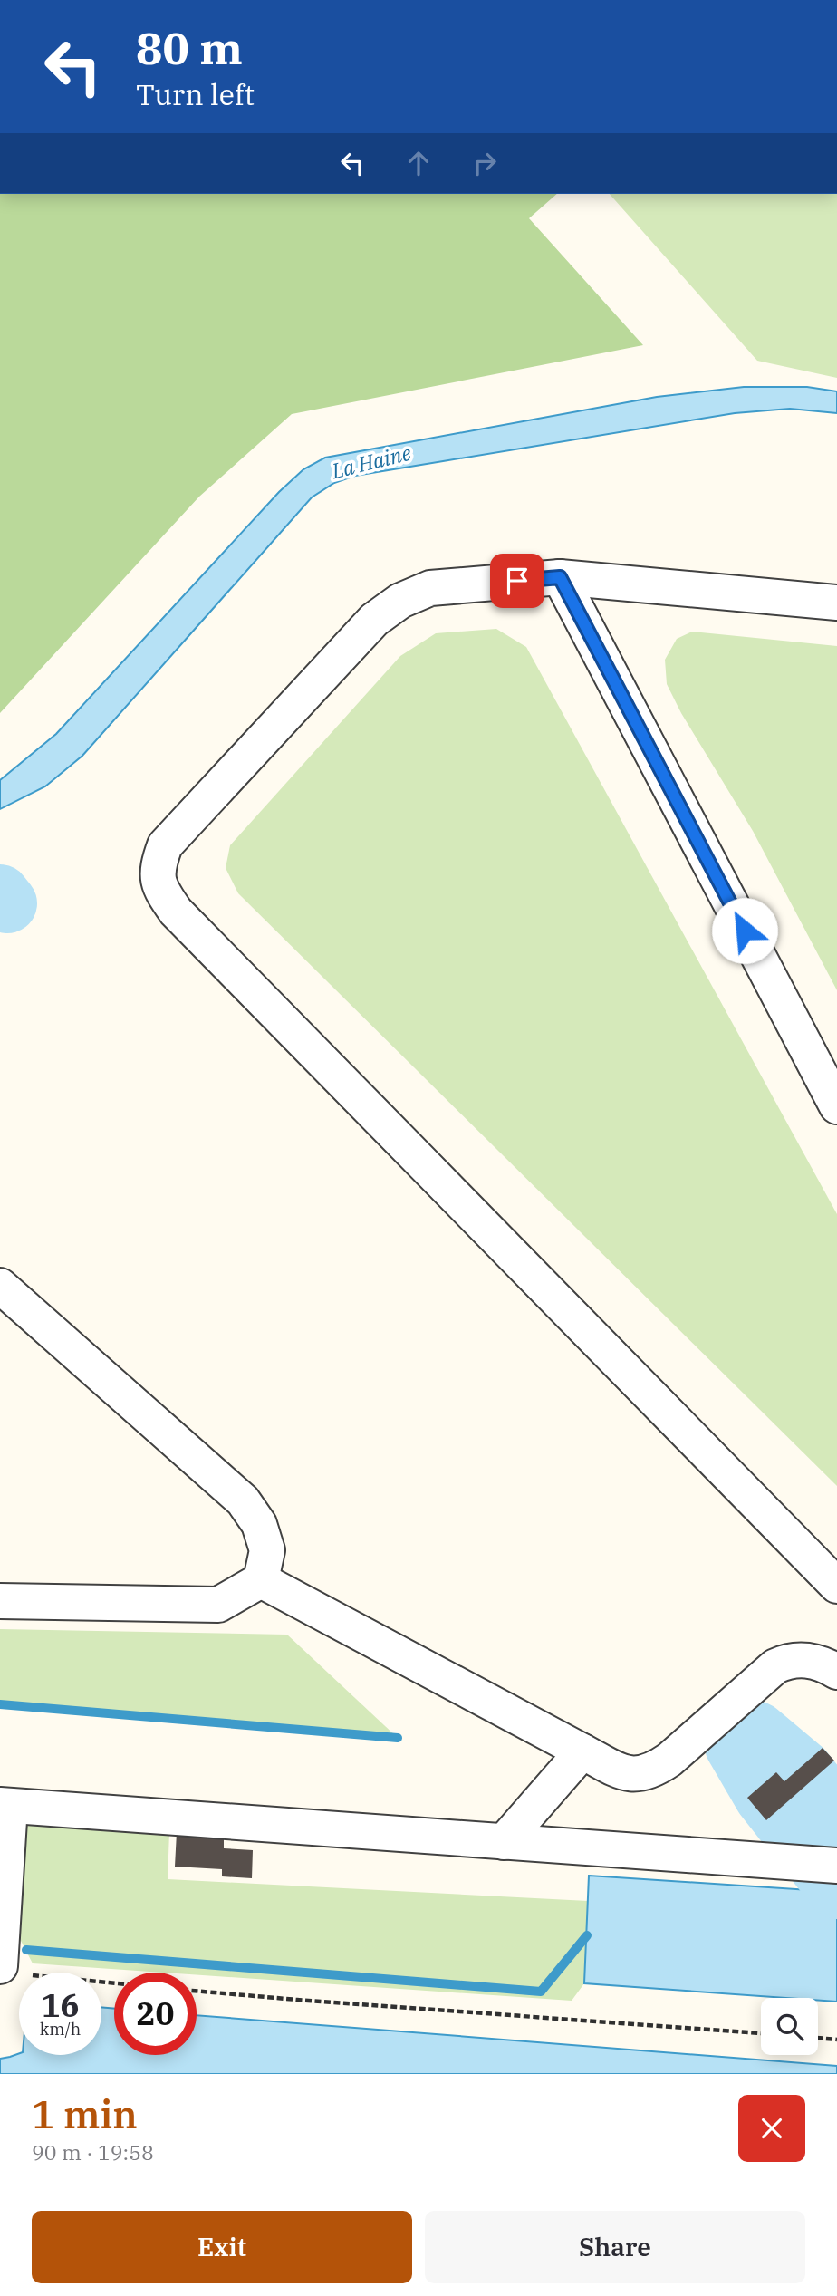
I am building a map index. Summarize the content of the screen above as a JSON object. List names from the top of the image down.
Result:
{
  "water": ["La Haine"],
  "page": {
    "turn": ["80 m", "Turn left"],
    "speed": "16 km/h",
    "limit": "20",
    "heading": ["1 min", "90 m · 19:58"],
    "buttons": ["Exit", "Share"]
  }
}
